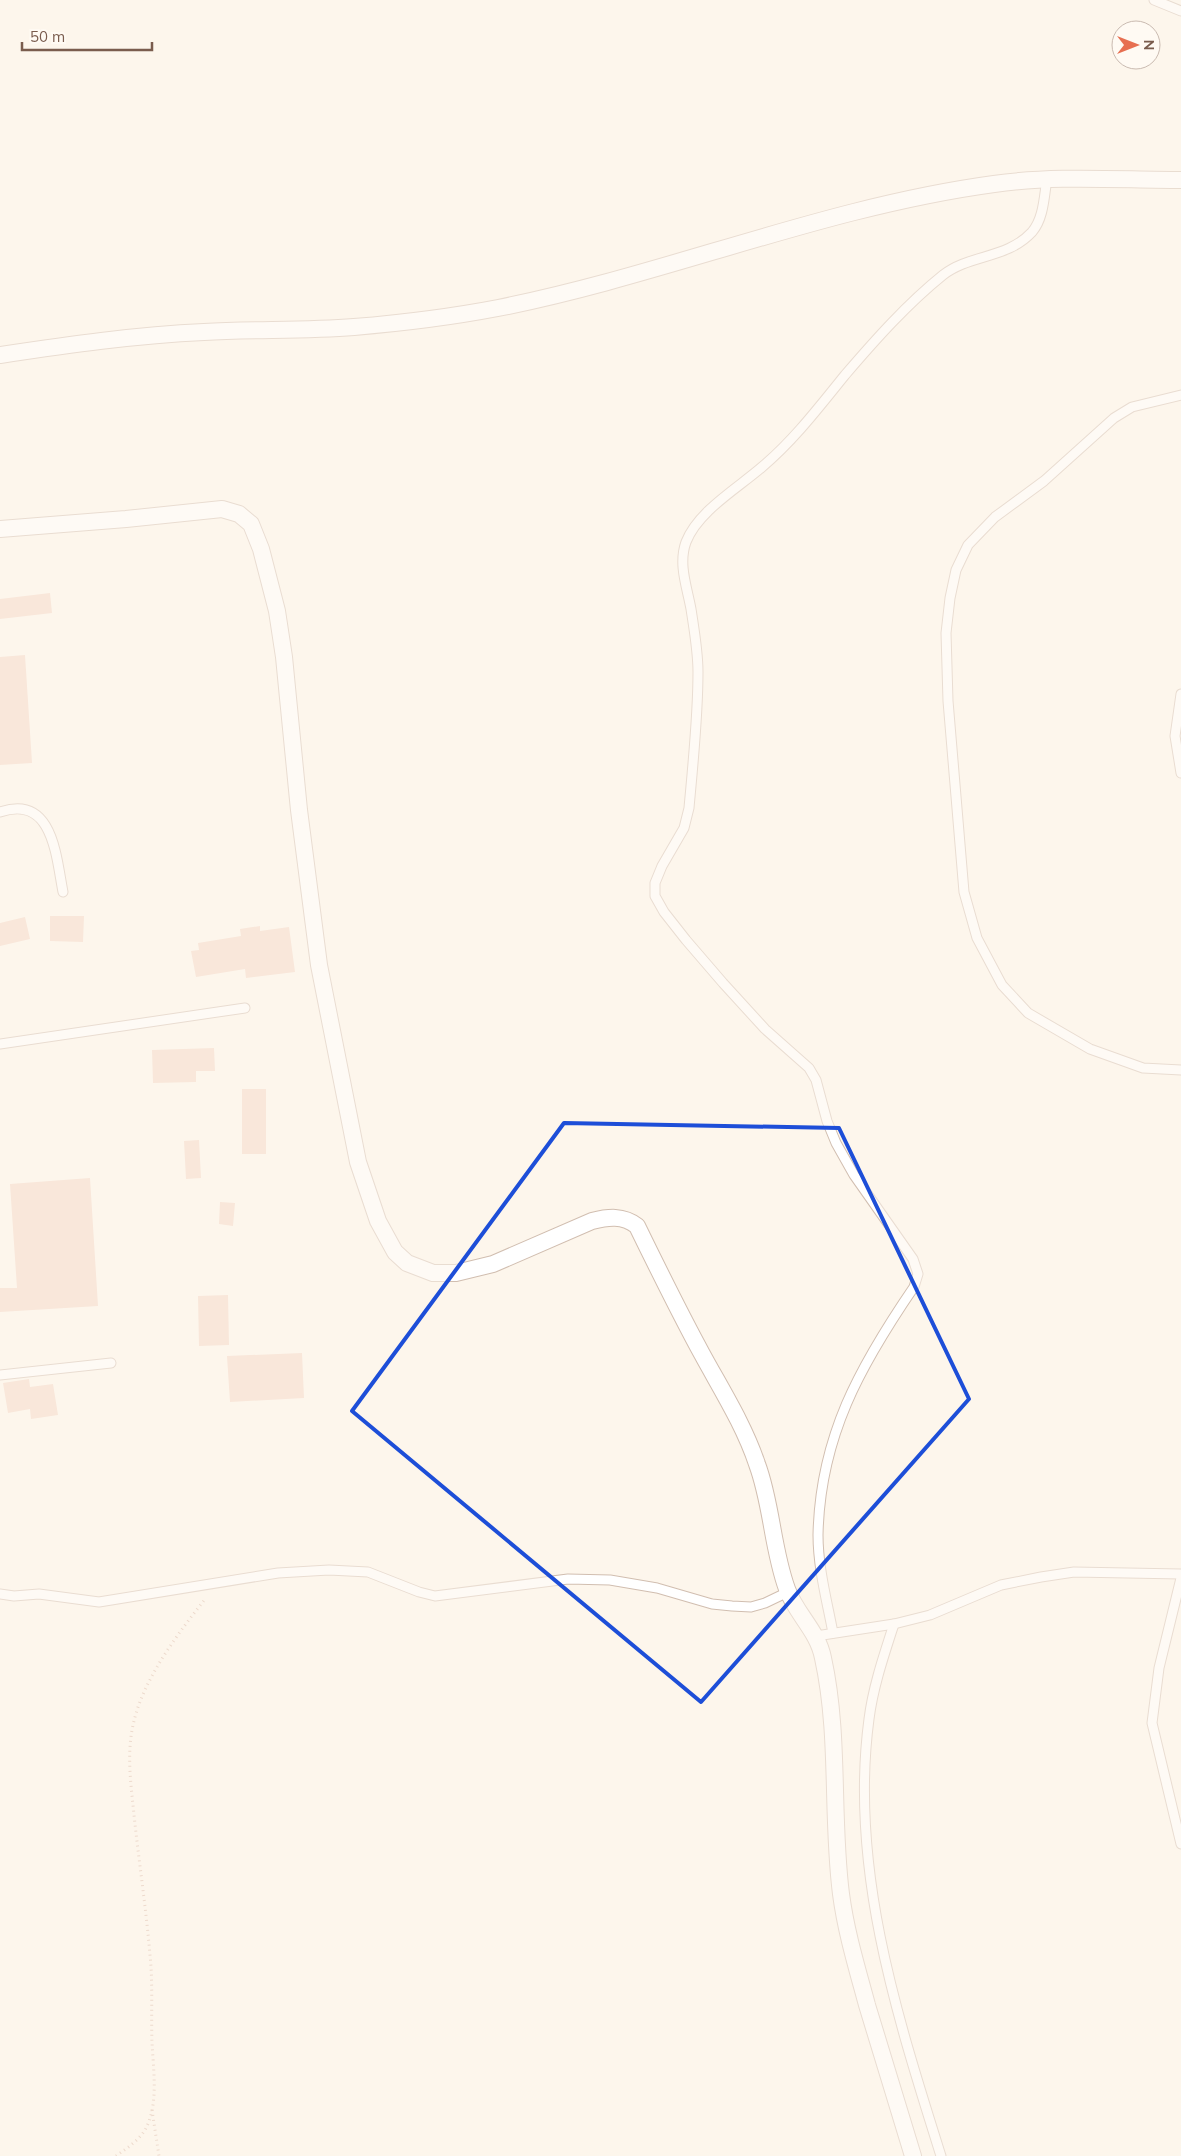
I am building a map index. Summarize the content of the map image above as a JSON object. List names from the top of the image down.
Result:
{
  "scale_bar": "50 m",
  "north": "right"
}
